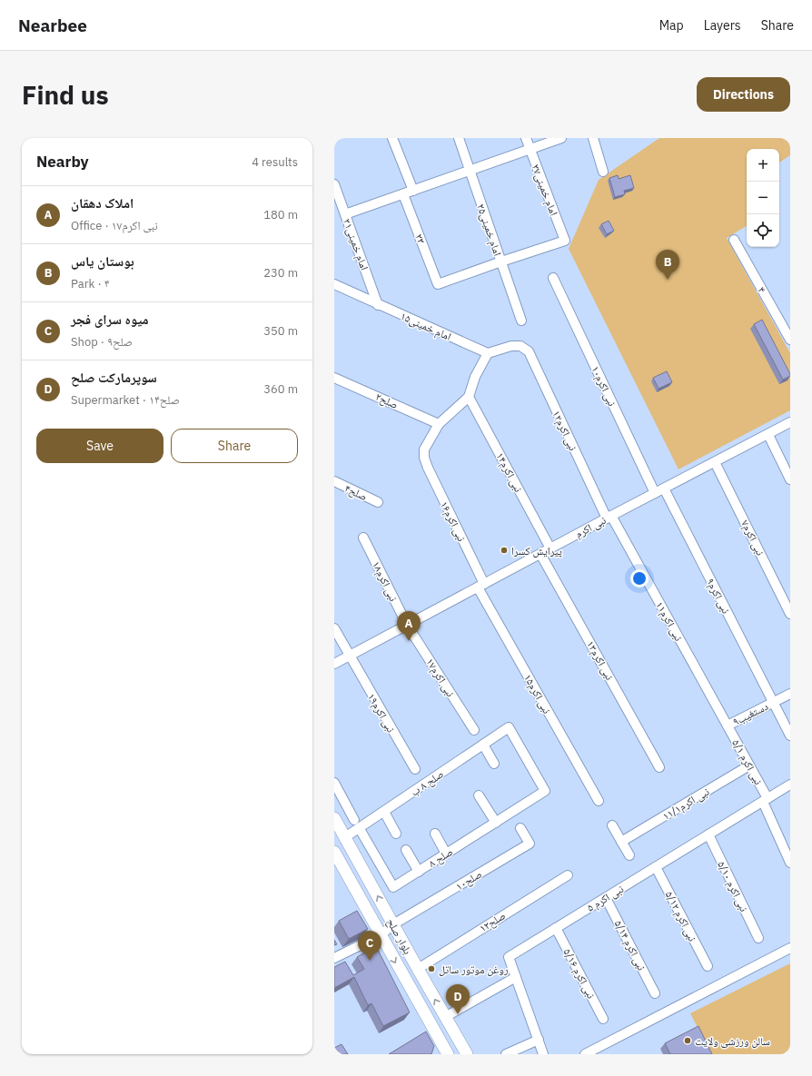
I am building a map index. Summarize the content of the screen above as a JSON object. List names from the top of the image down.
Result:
{
  "streets": {
    "main road": ["بلوار صلح"],
    "street": [
      "امام خمینی۲۷",
      "امام خمینی۲۵",
      "۲۳",
      "امام خمینی۲۱",
      "۴",
      "۱۵امام خمینی",
      "نبی اکرم۱۰",
      "صلح۲",
      "نبی اکرم۱۲",
      "نبی اکرم۱۴",
      "صلح۴",
      "نبی اکرم۱۶",
      "نبی اکرم",
      "نبی اکرم۷",
      "نبی اکرم۱۸",
      "نبی اکرم۹",
      "نبی اکرم۱۱",
      "نبی اکرم۱۳",
      "نبی اکرم۱۷",
      "نبی اکرم۱۵",
      "نبی اکرم۱۹",
      "دستغیب۹",
      "نبی اکرم ۵/۱",
      "صلح ۸ ب",
      "نبی اکرم۱۱/۱",
      "۸ صلح",
      "صلح۱۰",
      "نبی اکرم ۵/۱۰",
      "نبی اکرم ۵",
      "نبی اکرم ۵/۱۲",
      "صلح۱۲",
      "نبی اکرم ۵/۱۴",
      "نبی اکرم ۵/۱۶"
    ]
  },
  "crossings": [
    ["امام خمینی۲۷", "امام خمینی۲۵"],
    ["امام خمینی۲۷", "۲۳"],
    ["امام خمینی۲۵", "۲۳"],
    ["امام خمینی۲۱", "۱۵امام خمینی"],
    ["۱۵امام خمینی", "نبی اکرم۱۲"],
    ["نبی اکرم۱۰", "نبی اکرم"],
    ["صلح۲", "نبی اکرم۱۶"],
    ["نبی اکرم۱۲", "نبی اکرم"],
    ["نبی اکرم۱۲", "نبی اکرم۱۱"],
    ["نبی اکرم۱۴", "نبی اکرم"],
    ["نبی اکرم۱۶", "نبی اکرم"],
    ["نبی اکرم۱۶", "نبی اکرم۱۵"],
    ["نبی اکرم", "نبی اکرم۷"],
    ["نبی اکرم", "نبی اکرم۱۸"],
    ["نبی اکرم", "نبی اکرم۹"],
    ["نبی اکرم", "نبی اکرم۱۱"],
    ["نبی اکرم", "نبی اکرم۱۳"],
    ["نبی اکرم", "نبی اکرم۱۷"],
    ["نبی اکرم", "نبی اکرم۱۵"],
    ["نبی اکرم", "نبی اکرم۱۹"],
    ["نبی اکرم۱۸", "نبی اکرم۱۷"],
    ["نبی اکرم۹", "دستغیب۹"],
    ["نبی اکرم۱۱", "دستغیب۹"],
    ["نبی اکرم۱۱", "نبی اکرم ۵/۱"],
    ["دستغیب۹", "نبی اکرم ۵/۱"],
    ["نبی اکرم ۵/۱", "نبی اکرم۱۱/۱"],
    ["نبی اکرم ۵/۱", "نبی اکرم ۵"],
    ["صلح ۸ ب", "۸ صلح"],
    ["صلح ۸ ب", "بلوار صلح"],
    ["صلح۱۰", "بلوار صلح"],
    ["نبی اکرم ۵/۱۰", "نبی اکرم ۵"],
    ["نبی اکرم ۵", "نبی اکرم ۵/۱۲"],
    ["نبی اکرم ۵", "نبی اکرم ۵/۱۴"],
    ["نبی اکرم ۵", "نبی اکرم ۵/۱۶"],
    ["صلح۱۲", "بلوار صلح"]
  ],
  "places": ["پیرایش کسرا", "روغن موتور ساتل", "سالن ورزشی ولایت"],
  "page": {
    "header": "Nearbee",
    "nav": ["Map", "Layers", "Share"],
    "buttons": [
      "Directions",
      ["Save", "Share"]
    ],
    "title": "Find us",
    "heading": ["Nearby", "4 results"],
    "map_buttons": ["+", "−"],
    "list": [
      {
        "mark": "A",
        "name": "املاک دهقان",
        "note": "Office · نبی اکرم۱۷",
        "value": "180 m"
      },
      {
        "mark": "B",
        "name": "بوستان یاس",
        "note": "Park · ۴",
        "value": "230 m"
      },
      {
        "mark": "C",
        "name": "میوه سرای فجر",
        "note": "Shop · صلح۹",
        "value": "350 m"
      },
      {
        "mark": "D",
        "name": "سوپرمارکت صلح",
        "note": "Supermarket · صلح۱۴",
        "value": "360 m"
      }
    ],
    "pins": [
      "B",
      "A",
      "C",
      "D"
    ]
  }
}
